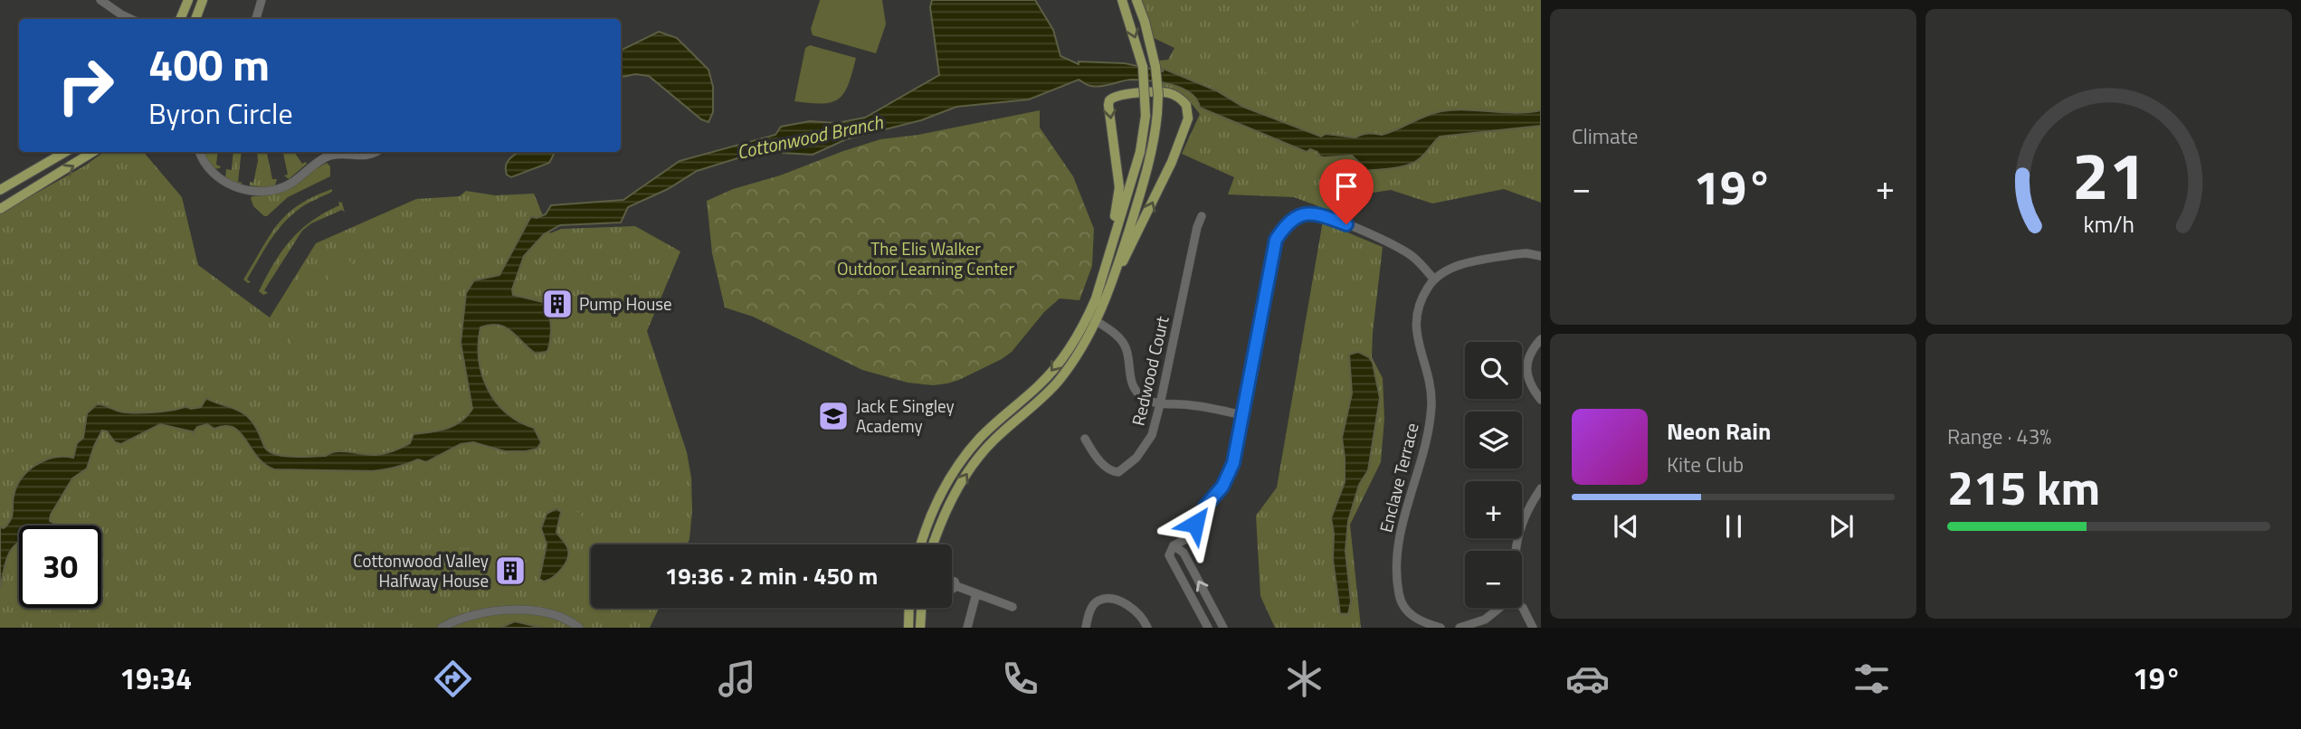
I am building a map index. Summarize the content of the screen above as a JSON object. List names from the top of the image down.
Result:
{
  "streets": {
    "street": ["Redwood Court", "Enclave Terrace"]
  },
  "water": ["Cottonwood Branch"],
  "parks": ["The Elis Walker Outdoor Learning Center"],
  "places": {
    "building": ["Pump House", "Cottonwood Valley Halfway House"],
    "school or university": ["Jack E Singley Academy"]
  },
  "page": {
    "tile": [
      "Climate",
      ["Range · 43%", "215 km"]
    ],
    "turn": ["400 m", "Byron Circle"],
    "heat": ["−", "19°", "+"],
    "map_buttons": ["+", "−"],
    "song": ["Neon Rain", "Kite Club"],
    "limit": "30",
    "trip": "19:36 · 2 min · 450 m",
    "tabs": ["19:34", "19°"],
    "gauge": ["21", "km/h"]
  }
}
